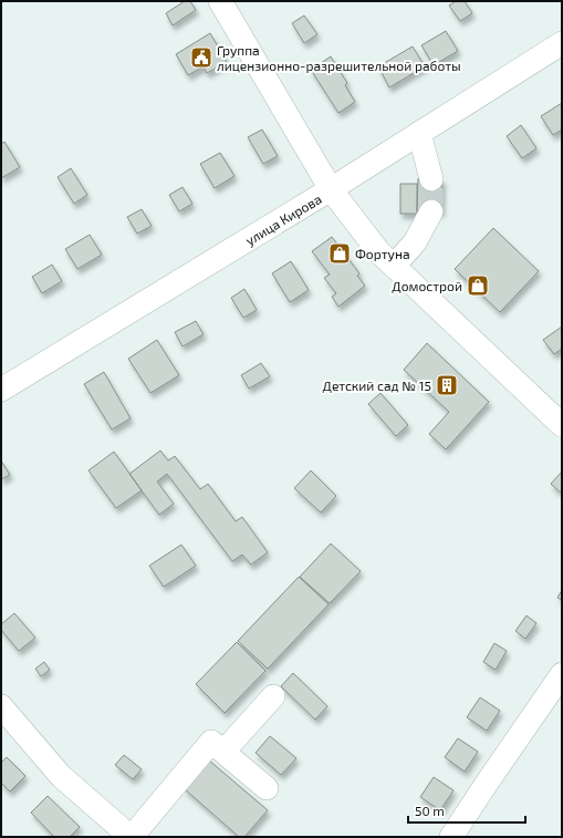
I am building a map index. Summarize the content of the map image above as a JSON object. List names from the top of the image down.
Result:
{
  "streets": {
    "street": ["улица Кирова"]
  },
  "places": {
    "public building": ["Группа лицензионно-разрешительной работы"],
    "shop": ["Фортуна", "Домострой"],
    "building": ["Детский сад № 15"]
  },
  "scale_bar": "50 m"
}
